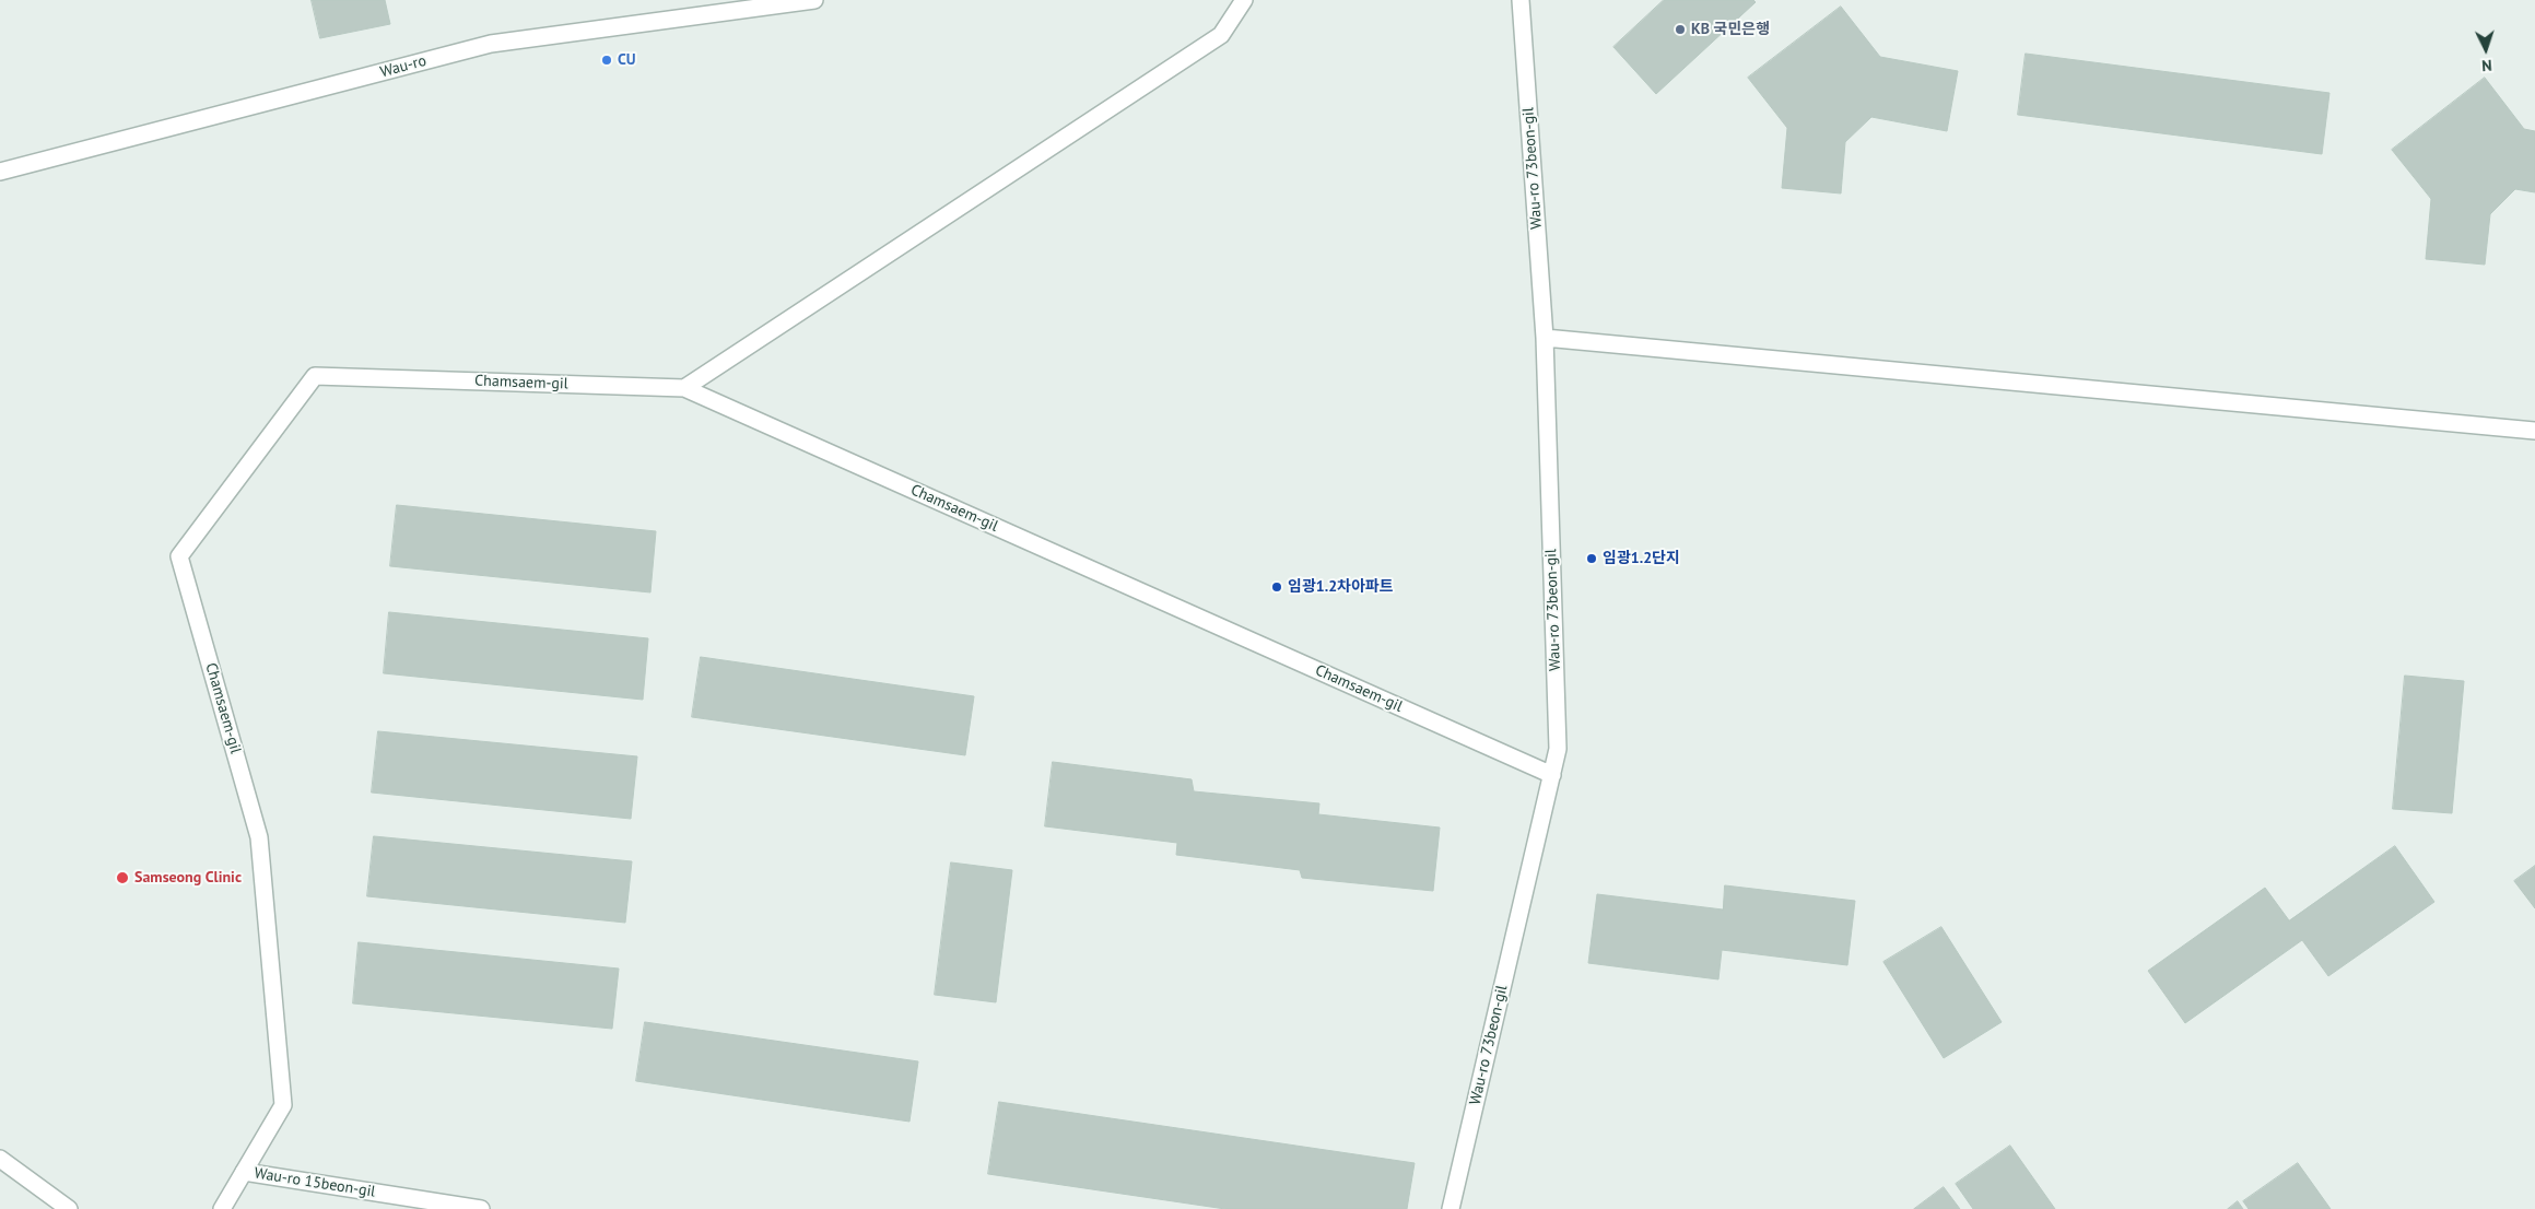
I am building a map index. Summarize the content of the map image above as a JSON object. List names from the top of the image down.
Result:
{
  "streets": {
    "street": [
      "Wau-ro",
      "Wau-ro 73beon-gil",
      "Chamsaem-gil",
      "Wau-ro 15beon-gil"
    ]
  },
  "crossings": [
    ["Wau-ro 73beon-gil", "Chamsaem-gil"],
    ["Chamsaem-gil", "Wau-ro 15beon-gil"]
  ],
  "places": [
    "KB 국민은행",
    "CU",
    "임광1.2단지",
    "임광1.2차아파트",
    "Samseong Clinic"
  ],
  "north": "bottom"
}
